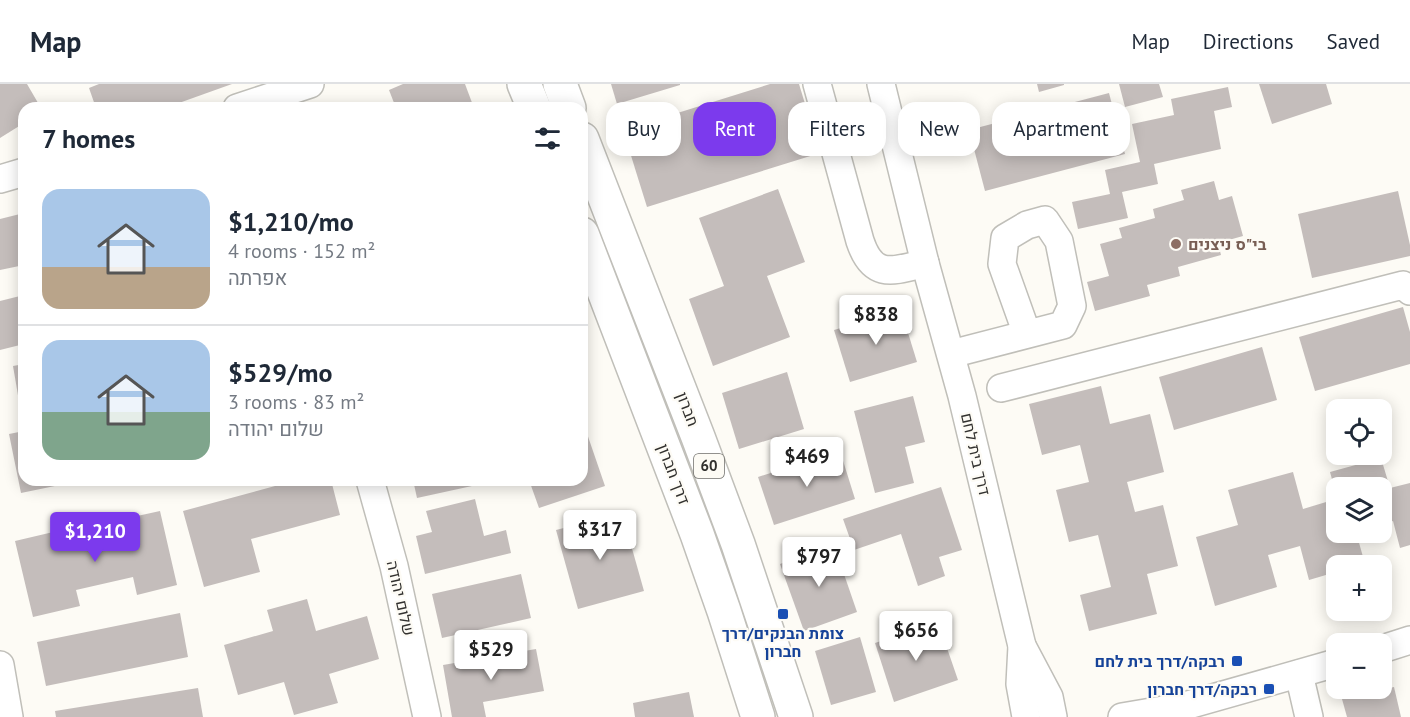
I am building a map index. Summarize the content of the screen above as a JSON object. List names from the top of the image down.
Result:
{
  "streets": {
    "highway": ["חברון", "60", "דרך חברון"],
    "street": ["דרך בית לחם", "שלום יהודה"]
  },
  "places": {
    "other": ["בי\"ס ניצנים"],
    "transit": ["צומת הבנקים/דרך חברון", "רבקה/דרך בית לחם", "רבקה/דרך חברון"]
  },
  "page": {
    "header": "Map",
    "nav": ["Map", "Directions", "Saved"],
    "chip": [
      "Buy",
      "Rent",
      "Filters",
      "New",
      "Apartment"
    ],
    "heading": "7 homes",
    "list": [
      {
        "name": "$1,210/mo",
        "note": "4 rooms · 152 m² · אפרתה"
      },
      {
        "name": "$529/mo",
        "note": "3 rooms · 83 m² · שלום יהודה"
      }
    ],
    "price": [
      "$838",
      "$469",
      "$317",
      "$1,210",
      "$797",
      "$656",
      "$529"
    ],
    "map_buttons": ["+", "−"]
  }
}
